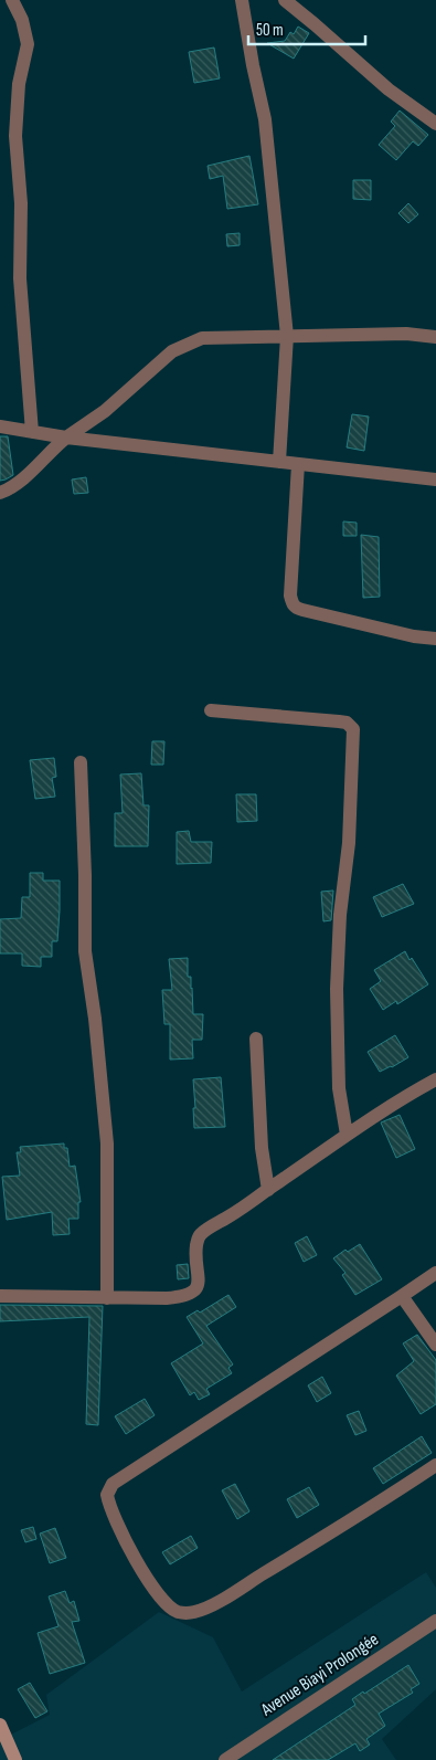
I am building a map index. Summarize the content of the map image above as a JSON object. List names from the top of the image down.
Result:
{
  "streets": {
    "street": ["Avenue Biayi Prolongée"]
  },
  "scale_bar": "50 m"
}
